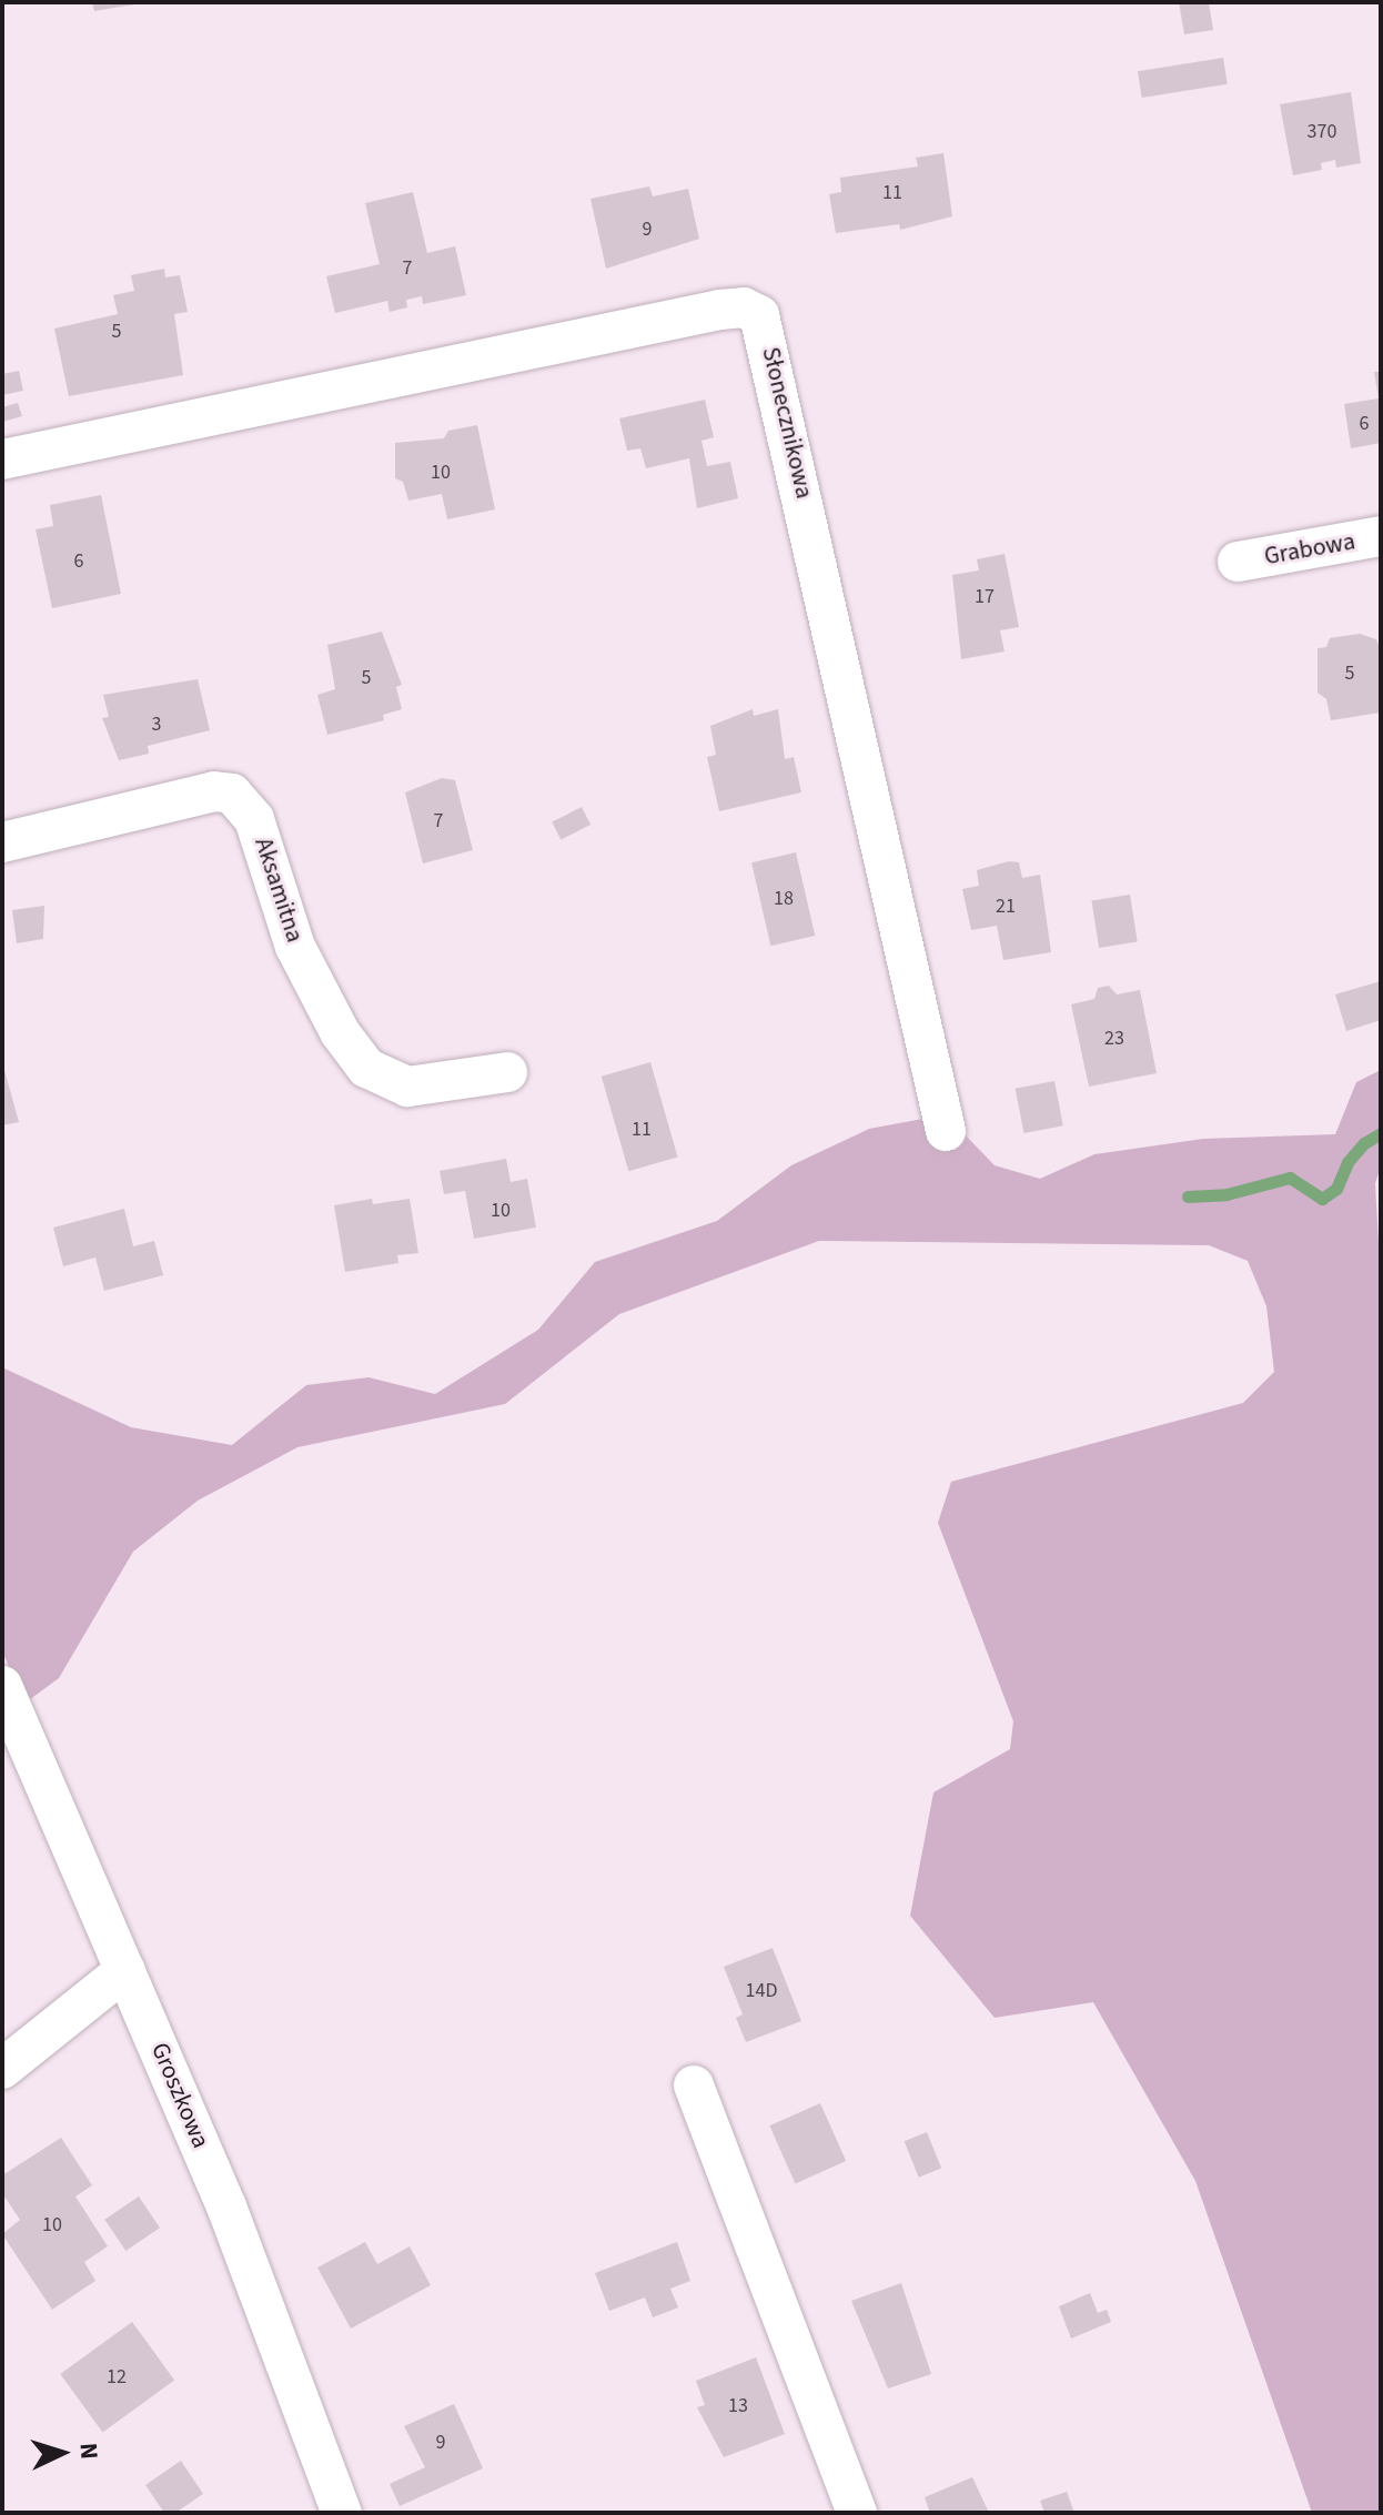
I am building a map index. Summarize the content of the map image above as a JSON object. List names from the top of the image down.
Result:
{
  "streets": {
    "street": [
      "Słonecznikowa",
      "Grabowa",
      "Aksamitna",
      "Groszkowa"
    ]
  },
  "house_numbers": [
    "370",
    "11",
    "9",
    "7",
    "5",
    "6",
    "10",
    "6",
    "17",
    "5",
    "5",
    "3",
    "7",
    "18",
    "21",
    "23",
    "11",
    "10",
    "14D",
    "10",
    "12",
    "13",
    "9"
  ],
  "north": "right"
}
